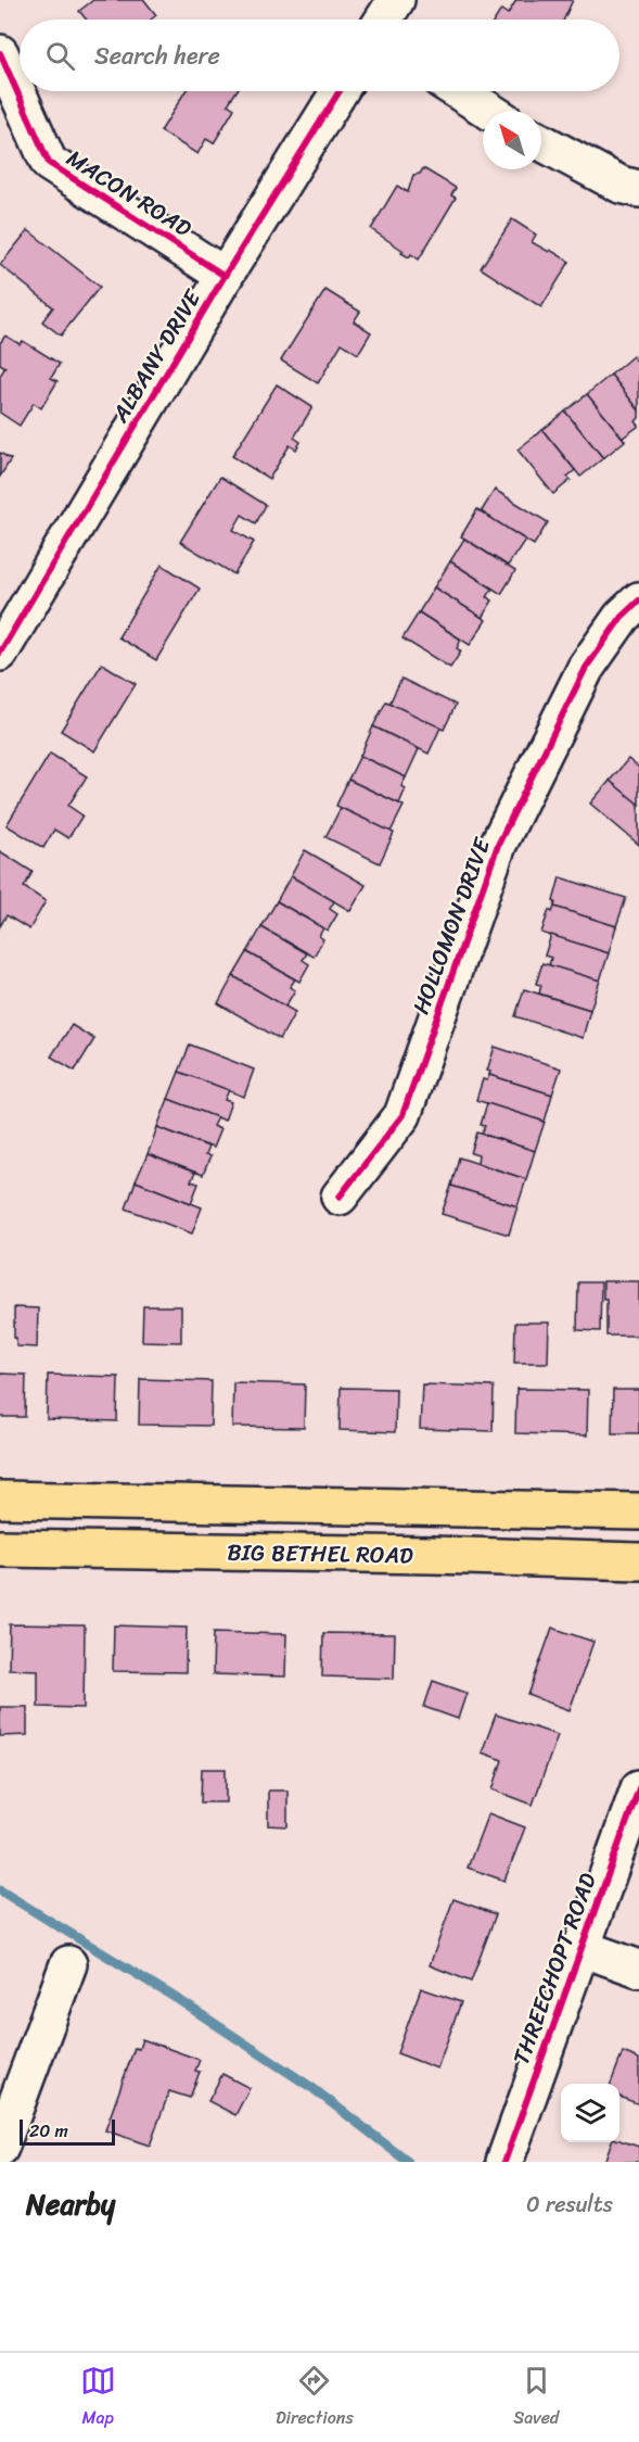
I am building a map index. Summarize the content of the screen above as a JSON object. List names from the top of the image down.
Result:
{
  "streets": {
    "main road": ["BIG BETHEL ROAD"],
    "street": [
      "MACON ROAD",
      "ALBANY DRIVE",
      "HOLLOMON DRIVE",
      "THREECHOPT ROAD"
    ]
  },
  "crossings": [
    ["MACON ROAD", "ALBANY DRIVE"]
  ],
  "scale_bar": "20 m",
  "north": "top left",
  "page": {
    "search": "Search here",
    "scale": "20 m",
    "heading": ["Nearby", "0 results"],
    "nav": ["Map", "Directions", "Saved"]
  }
}
